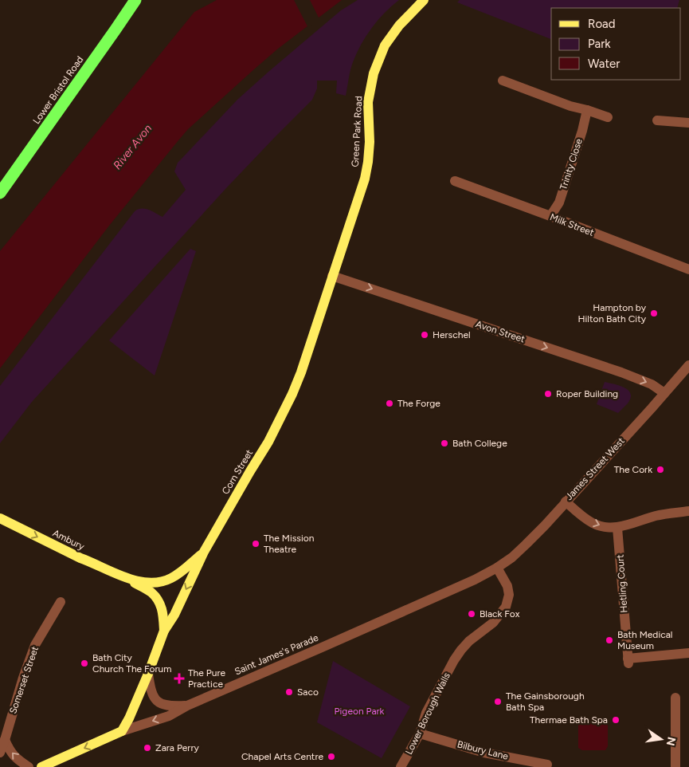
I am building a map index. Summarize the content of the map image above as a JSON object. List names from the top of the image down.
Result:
{
  "streets": {
    "highway": ["Lower Bristol Road"],
    "main road": [
      "Green Park Road",
      "Corn Street",
      "Ambury",
      "Saint James's Parade"
    ],
    "street": [
      "Trinity Close",
      "Milk Street",
      "Avon Street",
      "James Street West",
      "Hetling Court",
      "Somerset Street",
      "Lower Borough Walls",
      "Bilbury Lane"
    ]
  },
  "crossings": [
    ["Green Park Road", "Avon Street"],
    ["Green Park Road", "Corn Street"],
    ["Trinity Close", "Milk Street"],
    ["Avon Street", "James Street West"],
    ["Avon Street", "Corn Street"],
    ["James Street West", "Saint James's Parade"],
    ["James Street West", "Lower Borough Walls"],
    ["Corn Street", "Ambury"],
    ["Corn Street", "Saint James's Parade"],
    ["Saint James's Parade", "Lower Borough Walls"],
    ["Lower Borough Walls", "Bilbury Lane"]
  ],
  "one_way": ["Avon Street", "Ambury"],
  "water": ["River Avon"],
  "parks": ["Pigeon Park"],
  "places": {
    "other": [
      "Hampton by Hilton Bath City",
      "Herschel",
      "Roper Building",
      "The Forge",
      "Bath College",
      "The Cork",
      "The Mission Theatre",
      "Black Fox",
      "Bath Medical Museum",
      "Bath City Church The Forum",
      "Saco",
      "The Gainsborough Bath Spa",
      "Thermae Bath Spa",
      "Zara Perry",
      "Chapel Arts Centre"
    ],
    "health": ["The Pure Practice"]
  },
  "legend": ["Road", "Park", "Water"],
  "north": "right"
}
